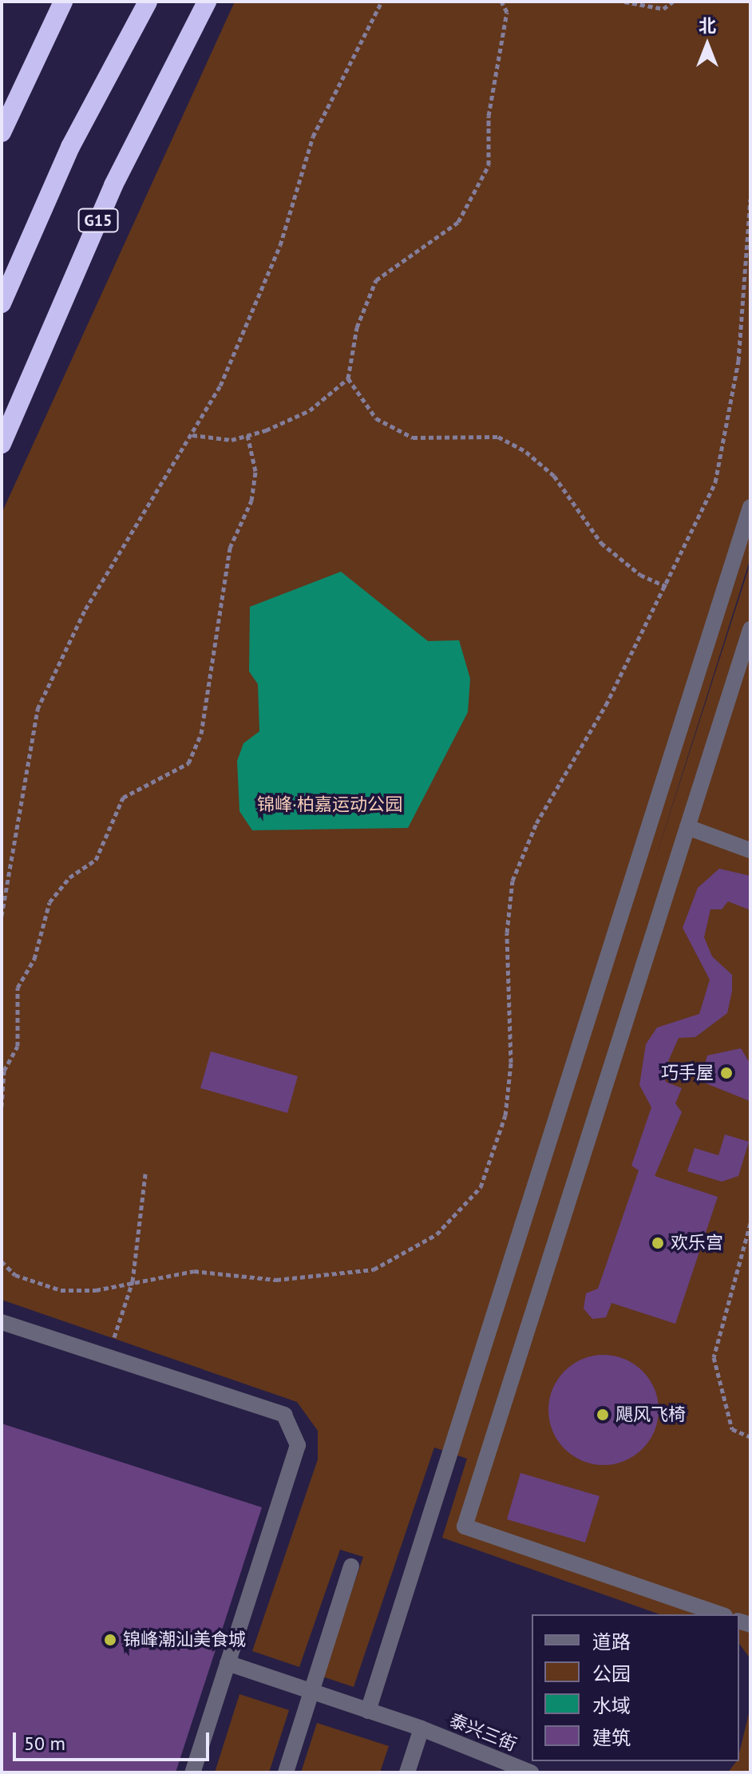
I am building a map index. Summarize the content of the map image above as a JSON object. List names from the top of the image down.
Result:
{
  "streets": {
    "highway": ["G15"],
    "street": ["泰兴三街"]
  },
  "parks": ["锦峰·柏嘉运动公园"],
  "places": [
    "巧手屋",
    "欢乐宫",
    "飓风飞椅",
    "锦峰潮汕美食城"
  ],
  "legend": [
    "道路",
    "公园",
    "水域",
    "建筑"
  ],
  "scale_bar": "50 m",
  "north": "top"
}
